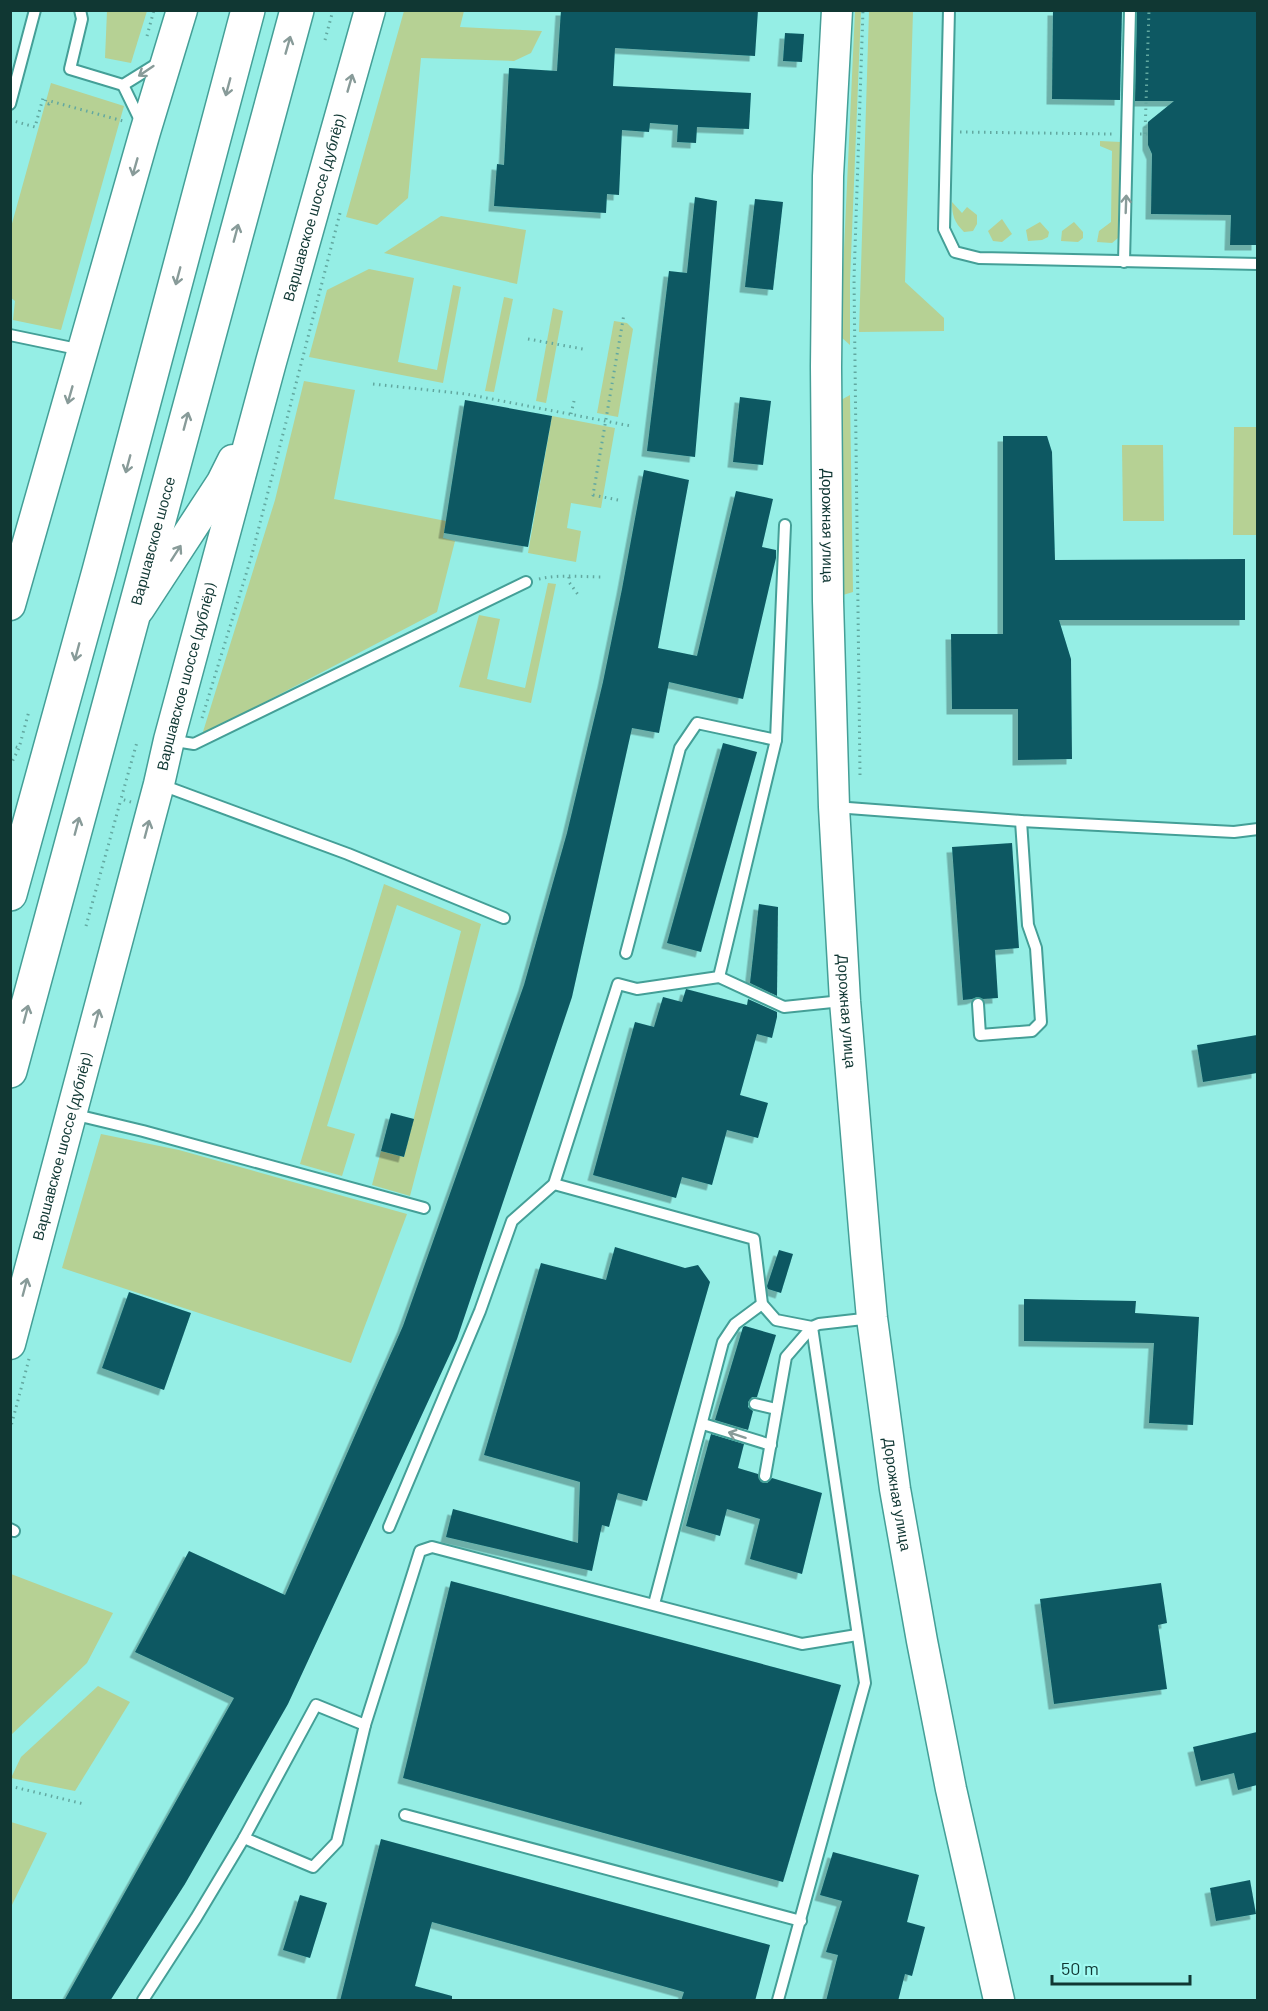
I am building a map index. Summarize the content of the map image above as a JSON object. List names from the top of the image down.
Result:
{
  "streets": {
    "main road": ["Варшавское шоссе (дублёр)", "Дорожная улица", "Варшавское шоссе"]
  },
  "scale_bar": "50 m"
}
